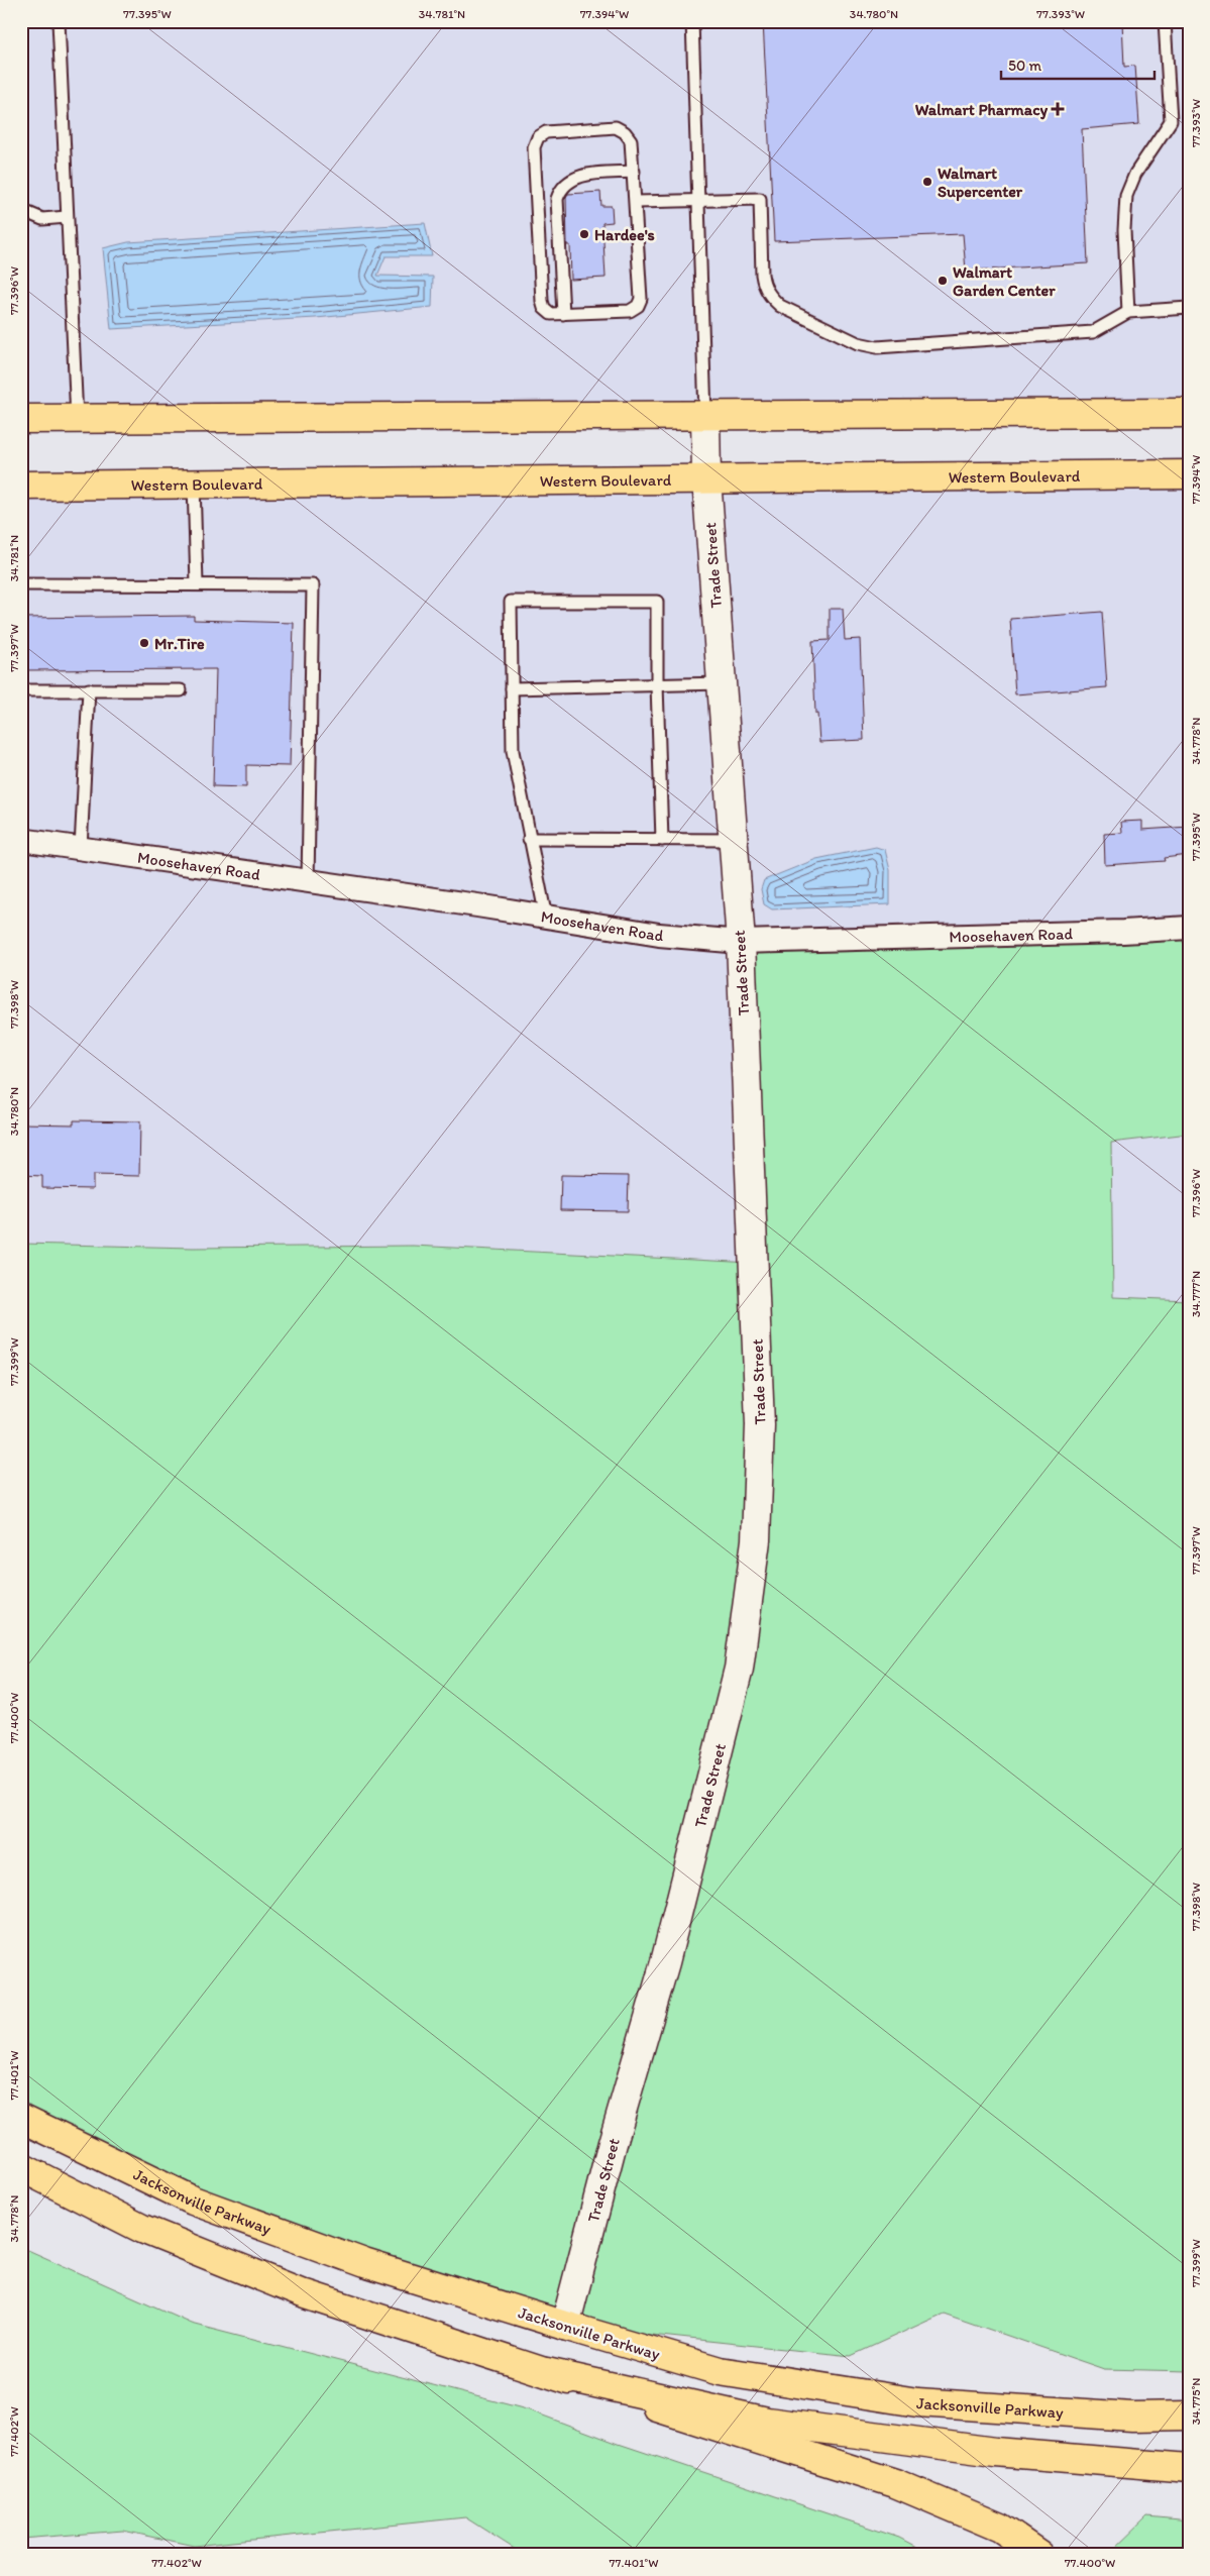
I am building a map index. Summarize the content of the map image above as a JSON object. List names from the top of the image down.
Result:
{
  "streets": {
    "main road": ["Western Boulevard", "Jacksonville Parkway"],
    "street": ["Trade Street", "Moosehaven Road"]
  },
  "crossings": [
    ["Western Boulevard", "Trade Street"],
    ["Trade Street", "Moosehaven Road"],
    ["Trade Street", "Jacksonville Parkway"]
  ],
  "places": {
    "health": ["Walmart Pharmacy"],
    "other": [
      "Walmart Supercenter",
      "Hardee's",
      "Walmart Garden Center",
      "Mr.Tire"
    ]
  },
  "scale_bar": "50 m",
  "coordinates": [
    "77.395°W",
    "34.781°N",
    "77.394°W",
    "34.780°N",
    "77.393°W",
    "77.396°W",
    "77.397°W",
    "34.778°N",
    "77.398°W",
    "34.777°N",
    "77.399°W",
    "77.400°W",
    "77.401°W",
    "34.775°N",
    "77.402°W"
  ]
}
